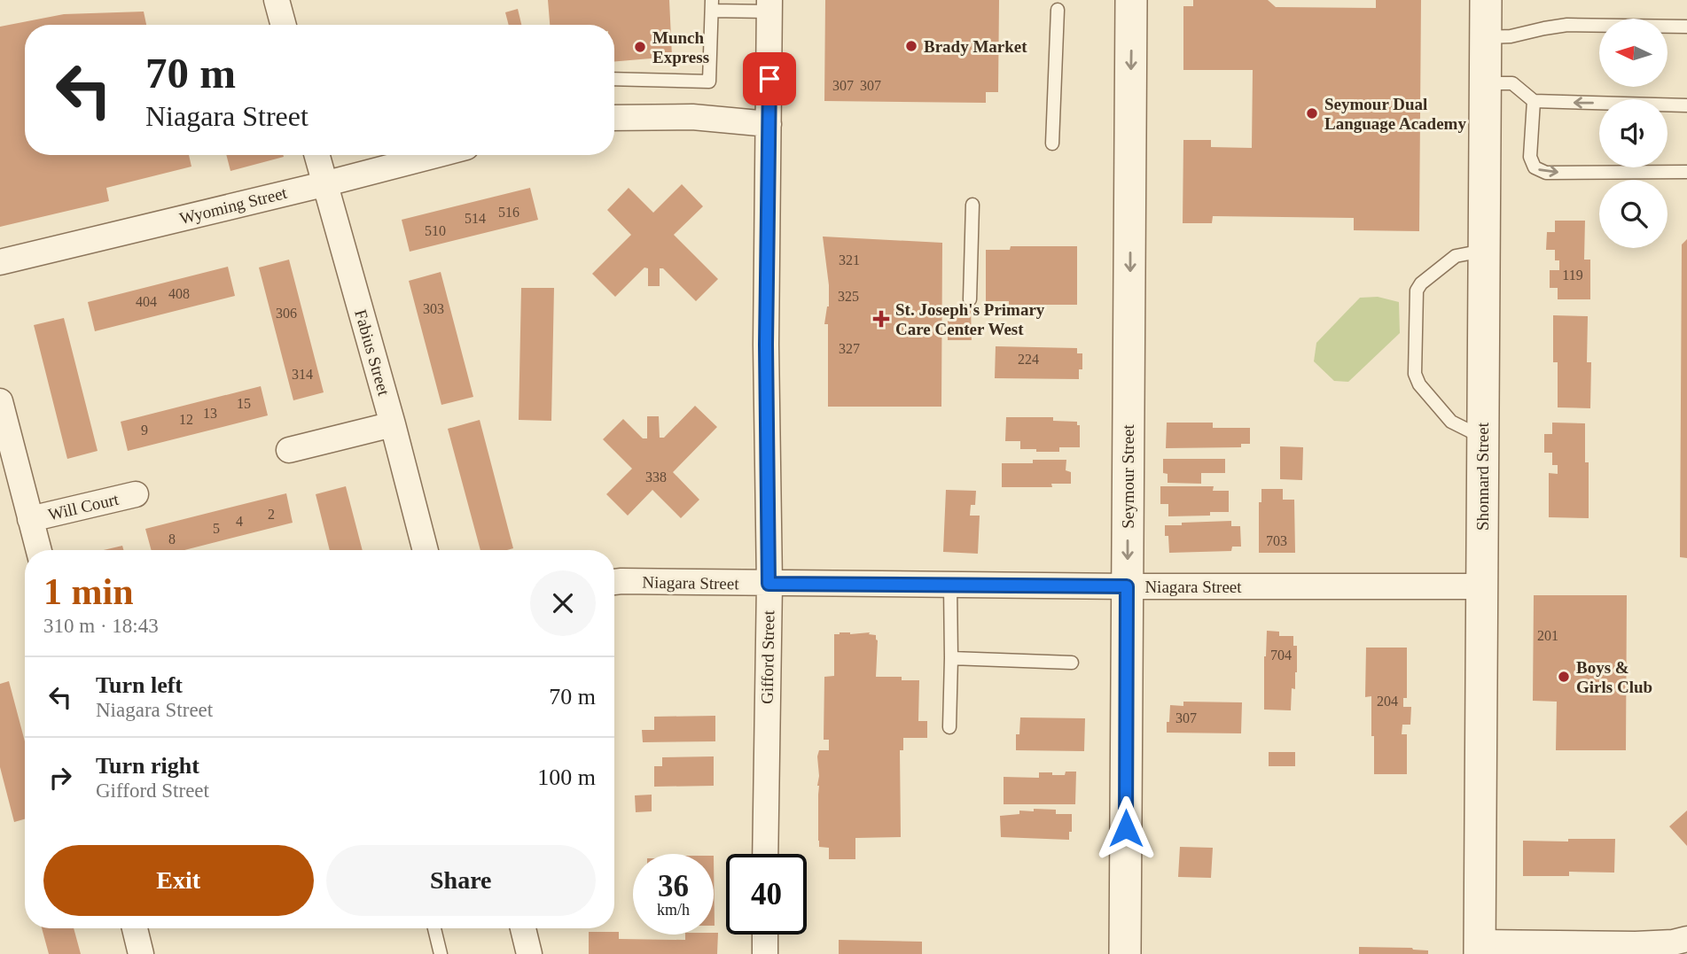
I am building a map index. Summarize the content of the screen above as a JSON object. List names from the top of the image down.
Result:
{
  "streets": {
    "street": [
      "Wyoming Street",
      "Fabius Street",
      "Seymour Street",
      "Shonnard Street",
      "Will Court",
      "Niagara Street",
      "Gifford Street"
    ]
  },
  "crossings": [
    ["Wyoming Street", "Fabius Street"],
    ["Seymour Street", "Niagara Street"],
    ["Shonnard Street", "Niagara Street"],
    ["Niagara Street", "Gifford Street"]
  ],
  "one_way": ["Seymour Street"],
  "places": {
    "other": [
      "Brady Market",
      "Munch Express",
      "Seymour Dual Language Academy",
      "Boys & Girls Club"
    ],
    "health": ["St. Joseph's Primary Care Center West"]
  },
  "house_numbers": [
    "307",
    "307",
    "516",
    "514",
    "510",
    "321",
    "119",
    "408",
    "325",
    "404",
    "303",
    "306",
    "327",
    "224",
    "314",
    "15",
    "13",
    "12",
    "9",
    "338",
    "2",
    "4",
    "5",
    "8",
    "703",
    "201",
    "704",
    "204",
    "307"
  ],
  "north": "left",
  "page": {
    "turn": ["70 m", "Niagara Street"],
    "heading": ["1 min", "310 m · 18:43"],
    "list": [
      {
        "name": "Turn left",
        "note": "Niagara Street",
        "value": "70 m"
      },
      {
        "name": "Turn right",
        "note": "Gifford Street",
        "value": "100 m"
      }
    ],
    "buttons": ["Exit", "Share"],
    "speed": "36 km/h",
    "limit": "40"
  }
}
